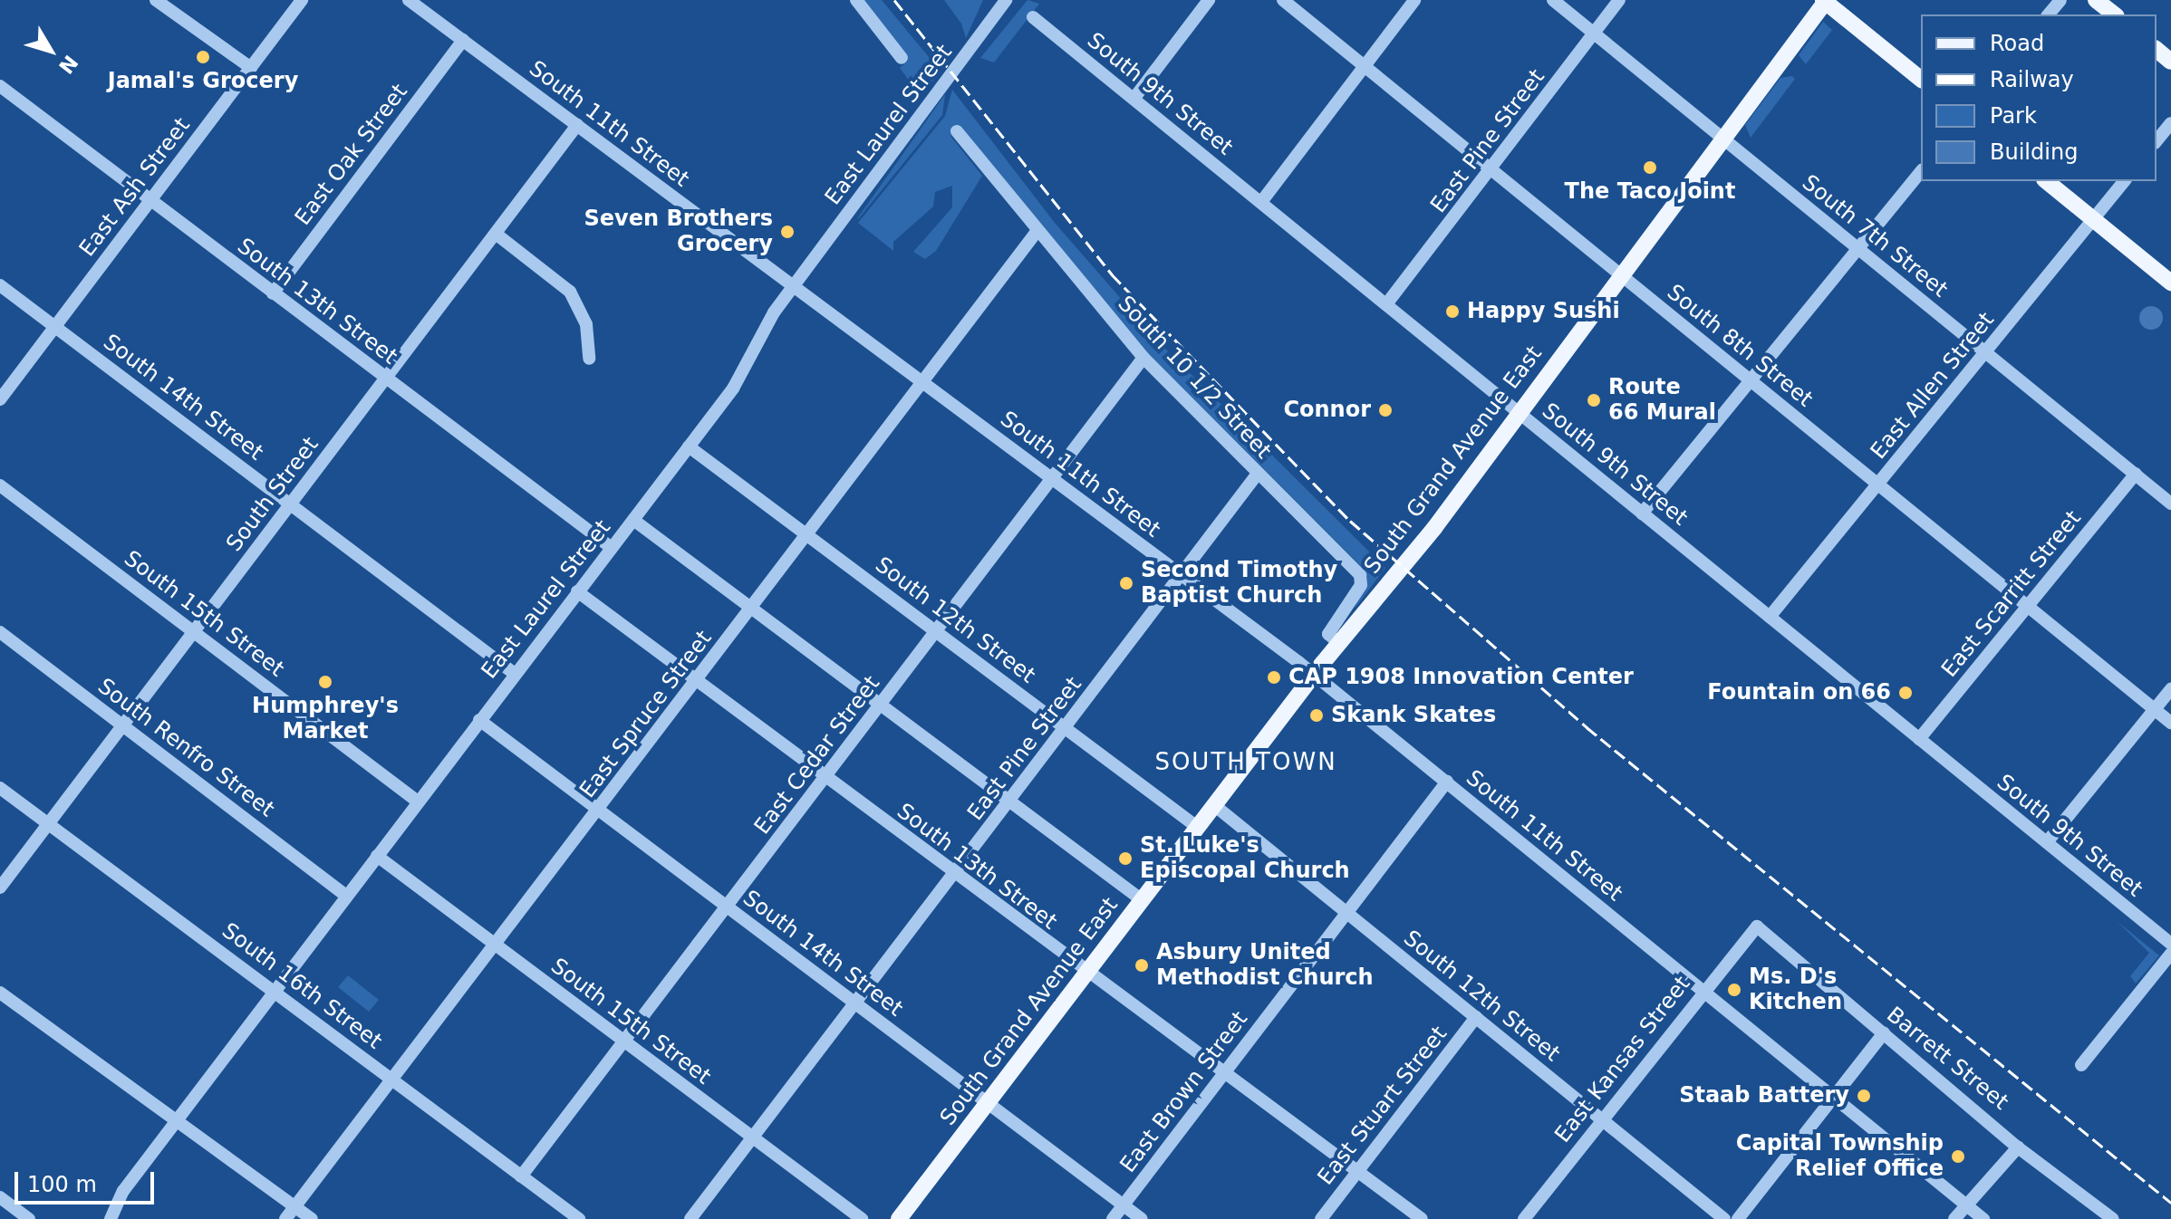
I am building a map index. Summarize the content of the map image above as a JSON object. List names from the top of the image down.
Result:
{
  "streets": {
    "main road": ["South Grand Avenue East"],
    "street": [
      "South 9th Street",
      "South 11th Street",
      "East Laurel Street",
      "East Pine Street",
      "East Oak Street",
      "East Ash Street",
      "South 7th Street",
      "South 13th Street",
      "South 8th Street",
      "South 10 1/2 Street",
      "East Allen Street",
      "South 14th Street",
      "South Street",
      "East Scarritt Street",
      "South 15th Street",
      "South 12th Street",
      "East Spruce Street",
      "South Renfro Street",
      "East Cedar Street",
      "South 16th Street",
      "Barrett Street",
      "East Kansas Street",
      "East Brown Street",
      "East Stuart Street"
    ]
  },
  "crossings": [
    ["South 9th Street", "East Pine Street"],
    ["South 9th Street", "East Allen Street"],
    ["South 9th Street", "South Grand Avenue East"],
    ["South 9th Street", "East Scarritt Street"],
    ["South 11th Street", "East Laurel Street"],
    ["South 11th Street", "East Pine Street"],
    ["South 11th Street", "East Oak Street"],
    ["South 11th Street", "South Grand Avenue East"],
    ["South 11th Street", "South Street"],
    ["South 11th Street", "East Spruce Street"],
    ["South 11th Street", "East Cedar Street"],
    ["South 11th Street", "East Kansas Street"],
    ["South 11th Street", "East Brown Street"],
    ["East Laurel Street", "South 13th Street"],
    ["East Laurel Street", "South 14th Street"],
    ["East Laurel Street", "South 15th Street"],
    ["East Laurel Street", "South 12th Street"],
    ["East Laurel Street", "South Renfro Street"],
    ["East Laurel Street", "South 16th Street"],
    ["East Pine Street", "South 7th Street"],
    ["East Pine Street", "South 13th Street"],
    ["East Pine Street", "South 8th Street"],
    ["East Pine Street", "South 10 1/2 Street"],
    ["East Pine Street", "South 14th Street"],
    ["East Pine Street", "South 15th Street"],
    ["East Pine Street", "South 12th Street"],
    ["East Oak Street", "South 13th Street"],
    ["East Ash Street", "South 13th Street"],
    ["East Ash Street", "South 14th Street"],
    ["South 7th Street", "East Allen Street"],
    ["South 7th Street", "South Grand Avenue East"],
    ["South 7th Street", "East Scarritt Street"],
    ["South 13th Street", "South Grand Avenue East"],
    ["South 13th Street", "South Street"],
    ["South 13th Street", "East Spruce Street"],
    ["South 13th Street", "East Cedar Street"],
    ["South 13th Street", "East Brown Street"],
    ["South 13th Street", "East Stuart Street"],
    ["South 8th Street", "East Allen Street"],
    ["South 8th Street", "South Grand Avenue East"],
    ["South 8th Street", "East Scarritt Street"],
    ["South 10 1/2 Street", "South Grand Avenue East"],
    ["South 10 1/2 Street", "East Spruce Street"],
    ["South 10 1/2 Street", "East Cedar Street"],
    ["South 14th Street", "South Grand Avenue East"],
    ["South 14th Street", "South Street"],
    ["South 14th Street", "East Spruce Street"],
    ["South 14th Street", "East Cedar Street"],
    ["South 14th Street", "East Brown Street"],
    ["South Grand Avenue East", "South 12th Street"],
    ["South Street", "South 15th Street"],
    ["South Street", "South Renfro Street"],
    ["South Street", "South 16th Street"],
    ["South 15th Street", "East Spruce Street"],
    ["South 15th Street", "East Cedar Street"],
    ["South 12th Street", "East Spruce Street"],
    ["South 12th Street", "East Cedar Street"],
    ["South 12th Street", "East Kansas Street"],
    ["South 12th Street", "East Brown Street"],
    ["South 12th Street", "East Stuart Street"],
    ["East Spruce Street", "South 16th Street"],
    ["East Cedar Street", "South 16th Street"],
    ["Barrett Street", "East Kansas Street"]
  ],
  "districts": ["SOUTH TOWN"],
  "places": [
    "Jamal's Grocery",
    "The Taco Joint",
    "Seven Brothers Grocery",
    "Happy Sushi",
    "Route 66 Mural",
    "Connor",
    "Second Timothy Baptist Church",
    "CAP 1908 Innovation Center",
    "Humphrey's Market",
    "Fountain on 66",
    "Skank Skates",
    "St. Luke's Episcopal Church",
    "Asbury United Methodist Church",
    "Ms. D's Kitchen",
    "Staab Battery",
    "Capital Township Relief Office"
  ],
  "legend": [
    "Road",
    "Railway",
    "Park",
    "Building"
  ],
  "scale_bar": "100 m",
  "north": "bottom right"
}
